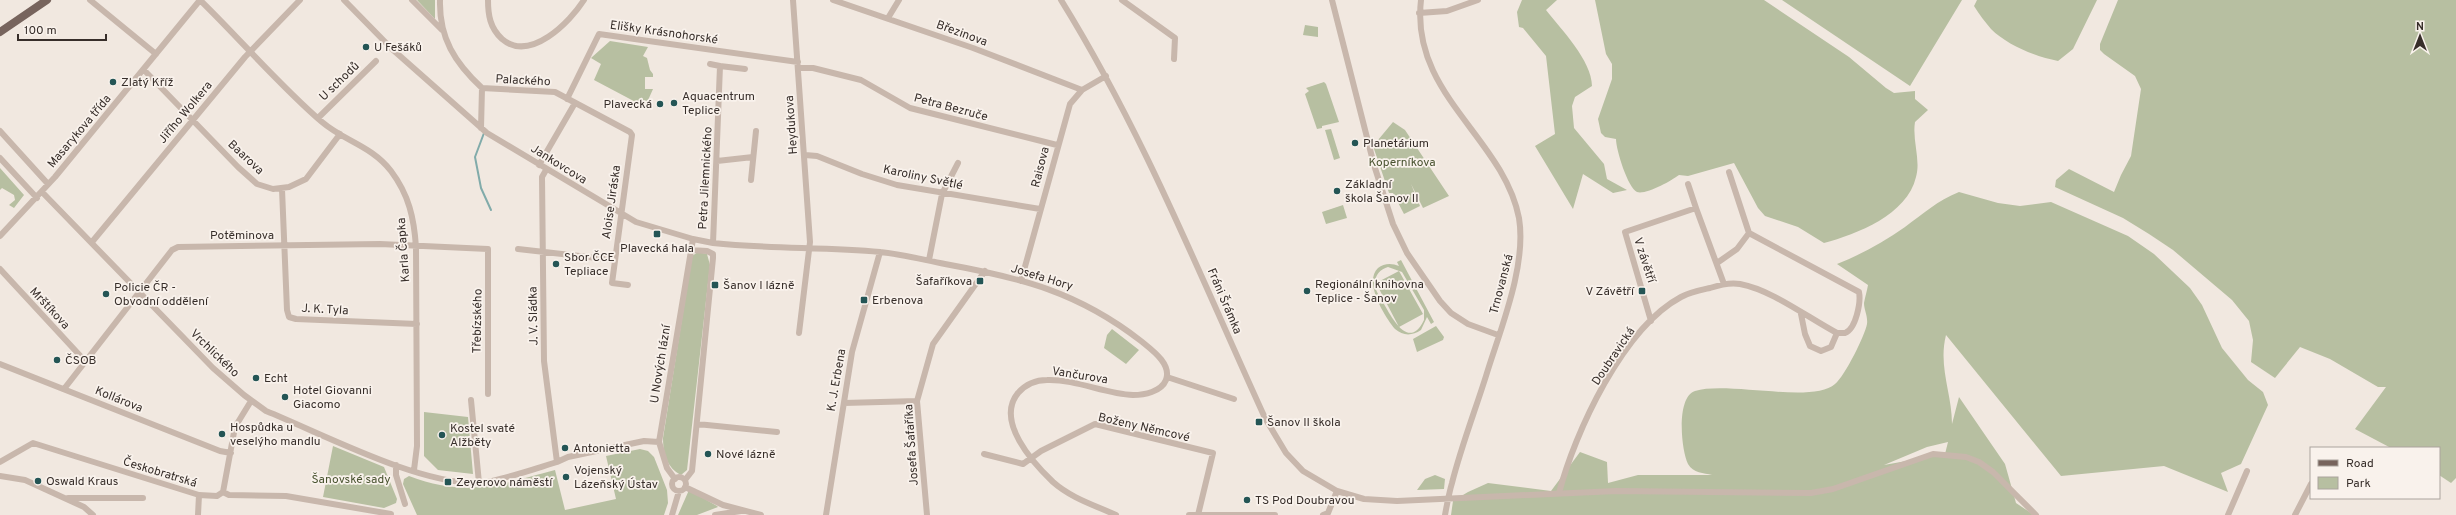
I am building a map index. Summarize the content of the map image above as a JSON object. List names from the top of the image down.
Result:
{
  "streets": {
    "street": [
      "Elišky Krásnohorské",
      "Březinova",
      "Palackého",
      "U schodů",
      "Petra Bezruče",
      "Jiřího Wolkera",
      "Heydukova",
      "Masarykova třída",
      "Baarova",
      "Jankovcova",
      "Raisova",
      "Karoliny Světlé",
      "Petra Jilemnického",
      "Aloise Jiráska",
      "Potěminova",
      "Karla Čapka",
      "V závětří",
      "Josefa Hory",
      "Trnovanská",
      "Fráni Šrámka",
      "Mrštíkova",
      "J. K. Tyla",
      "J. V. Sládka",
      "Třebízského",
      "Vrchlického",
      "Doubravická",
      "U Nových lázní",
      "Vančurova",
      "K. J. Erbena",
      "Kollárova",
      "Boženy Němcové",
      "Josefa Šafaříka",
      "Českobratrská"
    ]
  },
  "crossings": [
    ["Elišky Krásnohorské", "Palackého"],
    ["Elišky Krásnohorské", "Petra Bezruče"],
    ["Elišky Krásnohorské", "Heydukova"],
    ["Březinova", "Raisova"],
    ["Palackého", "Aloise Jiráska"],
    ["U schodů", "Karla Čapka"],
    ["Petra Bezruče", "Heydukova"],
    ["Petra Bezruče", "Raisova"],
    ["Jiřího Wolkera", "Baarova"],
    ["Jiřího Wolkera", "Karla Čapka"],
    ["Jiřího Wolkera", "Vrchlického"],
    ["Heydukova", "Jankovcova"],
    ["Heydukova", "Karoliny Světlé"],
    ["Heydukova", "Josefa Hory"],
    ["Masarykova třída", "Baarova"],
    ["Masarykova třída", "Karla Čapka"],
    ["Masarykova třída", "Vrchlického"],
    ["Baarova", "J. K. Tyla"],
    ["Jankovcova", "Petra Jilemnického"],
    ["Jankovcova", "Aloise Jiráska"],
    ["Jankovcova", "Josefa Hory"],
    ["Jankovcova", "J. V. Sládka"],
    ["Jankovcova", "U Nových lázní"],
    ["Raisova", "Karoliny Světlé"],
    ["Raisova", "Josefa Hory"],
    ["Raisova", "Fráni Šrámka"],
    ["Potěminova", "Karla Čapka"],
    ["Potěminova", "Mrštíkova"],
    ["Potěminova", "J. K. Tyla"],
    ["Potěminova", "Třebízského"],
    ["Potěminova", "Vrchlického"],
    ["Potěminova", "Kollárova"],
    ["Karla Čapka", "J. K. Tyla"],
    ["Karla Čapka", "Vrchlického"],
    ["V závětří", "Doubravická"],
    ["Josefa Hory", "Vančurova"],
    ["Josefa Hory", "K. J. Erbena"],
    ["Josefa Hory", "Josefa Šafaříka"],
    ["Trnovanská", "Fráni Šrámka"],
    ["Fráni Šrámka", "Doubravická"],
    ["Vančurova", "Boženy Němcové"]
  ],
  "parks": ["Koperníkova", "Šanovské sady"],
  "places": {
    "other": [
      "U Fešáků",
      "Zlatý Kříž",
      "Aquacentrum Teplice",
      "Plavecká",
      "Planetárium",
      "Základní škola Šanov II",
      "Sbor ČCE Tepliace",
      "Regionální knihovna Teplice - Šanov",
      "Policie ČR - Obvodní oddělení",
      "ČSOB",
      "Echt",
      "Hotel Giovanni Giacomo",
      "Hospůdka u veselýho mandlu",
      "Kostel svaté Alžběty",
      "Antonietta",
      "Nové lázně",
      "Vojenský Lázeňský Ústav",
      "Oswald Kraus",
      "TS Pod Doubravou"
    ],
    "transit": [
      "Plavecká hala",
      "Šafaříkova",
      "Šanov I lázně",
      "V Závětří",
      "Erbenova",
      "Šanov II škola",
      "Zeyerovo náměstí"
    ]
  },
  "legend": ["Road", "Park"],
  "scale_bar": "100 m",
  "north": "top"
}
